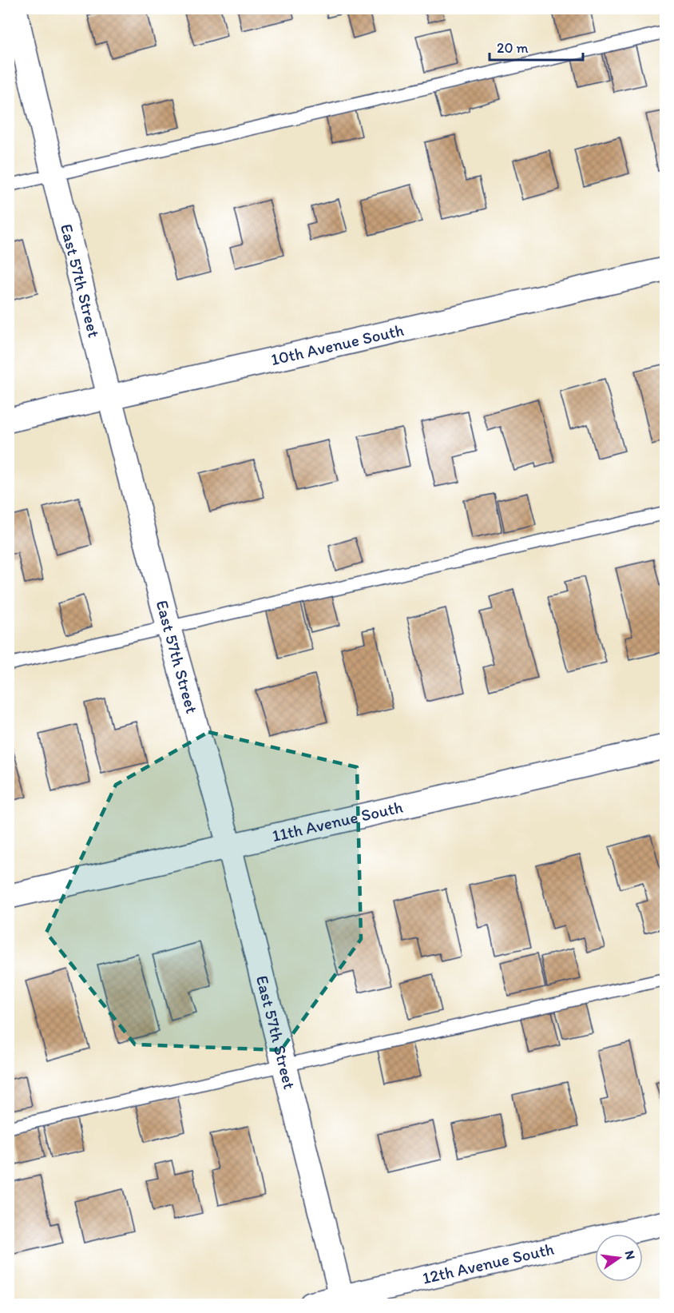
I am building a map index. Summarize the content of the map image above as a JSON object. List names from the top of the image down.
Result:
{
  "streets": {
    "street": [
      "East 57th Street",
      "10th Avenue South",
      "11th Avenue South",
      "12th Avenue South"
    ]
  },
  "crossings": [
    ["East 57th Street", "10th Avenue South"],
    ["East 57th Street", "11th Avenue South"],
    ["East 57th Street", "12th Avenue South"]
  ],
  "scale_bar": "20 m",
  "north": "right"
}
